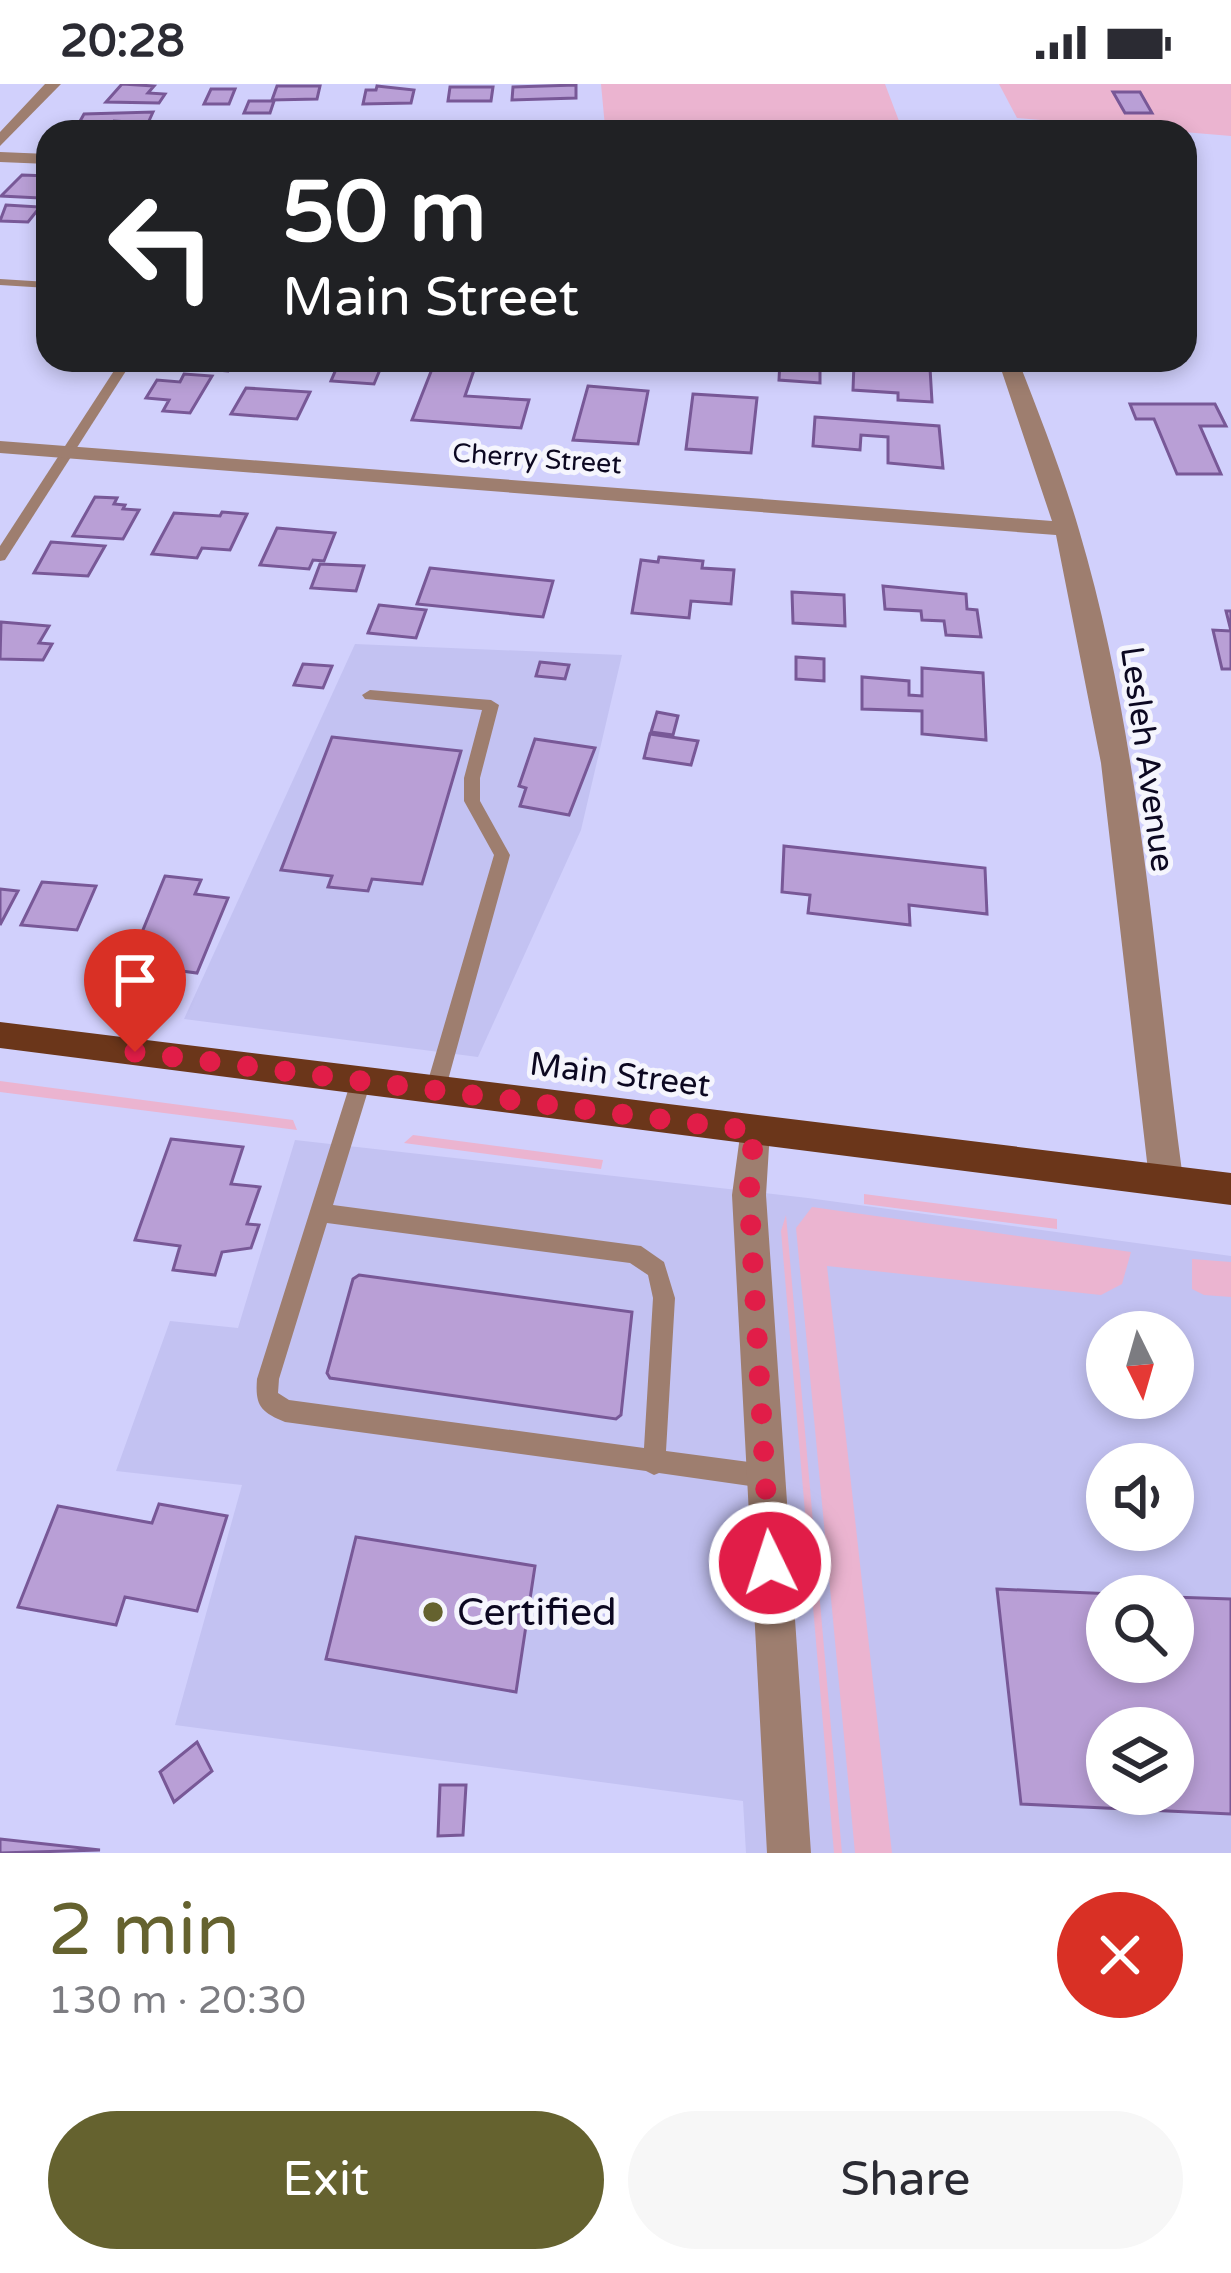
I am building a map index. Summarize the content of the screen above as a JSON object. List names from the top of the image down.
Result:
{
  "streets": {
    "main road": ["Main Street"],
    "street": ["Cherry Street", "Lesleh Avenue"]
  },
  "crossings": [
    ["Cherry Street", "Lesleh Avenue"],
    ["Lesleh Avenue", "Main Street"]
  ],
  "places": ["Certified"],
  "north": "bottom",
  "page": {
    "status": "20:28",
    "turn": ["50 m", "Main Street"],
    "heading": ["2 min", "130 m · 20:30"],
    "buttons": ["Exit", "Share"]
  }
}
